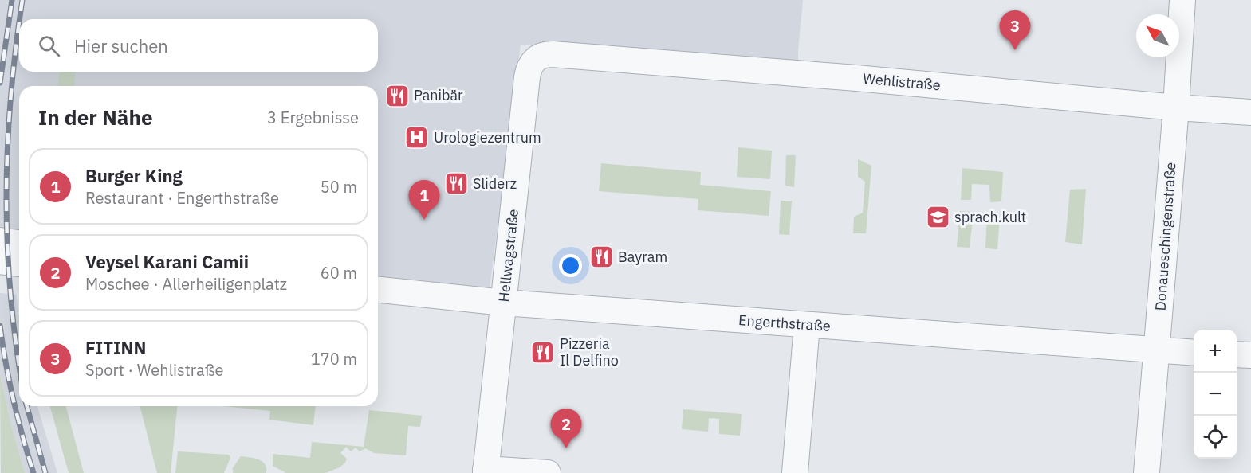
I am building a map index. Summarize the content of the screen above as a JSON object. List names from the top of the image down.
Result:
{
  "streets": {
    "street": [
      "Wehlistraße",
      "Donaueschingenstraße",
      "Hellwagstraße",
      "Engerthstraße"
    ]
  },
  "crossings": [
    ["Wehlistraße", "Donaueschingenstraße"],
    ["Wehlistraße", "Hellwagstraße"],
    ["Donaueschingenstraße", "Engerthstraße"],
    ["Hellwagstraße", "Engerthstraße"]
  ],
  "places": {
    "restaurant": [
      "Panibär",
      "Sliderz",
      "Bayram",
      "Pizzeria Il Delfino"
    ],
    "hospital": ["Urologiezentrum"],
    "school or university": ["sprach.kult"]
  },
  "north": "top left",
  "page": {
    "pins": ["3", "1", "2"],
    "search": "Hier suchen",
    "heading": ["In der Nähe", "3 Ergebnisse"],
    "list": [
      {
        "mark": "1",
        "name": "Burger King",
        "note": "Restaurant · Engerthstraße",
        "value": "50 m"
      },
      {
        "mark": "2",
        "name": "Veysel Karani Camii",
        "note": "Moschee · Allerheiligenplatz",
        "value": "60 m"
      },
      {
        "mark": "3",
        "name": "FITINN",
        "note": "Sport · Wehlistraße",
        "value": "170 m"
      }
    ],
    "map_buttons": ["+", "−"]
  }
}
